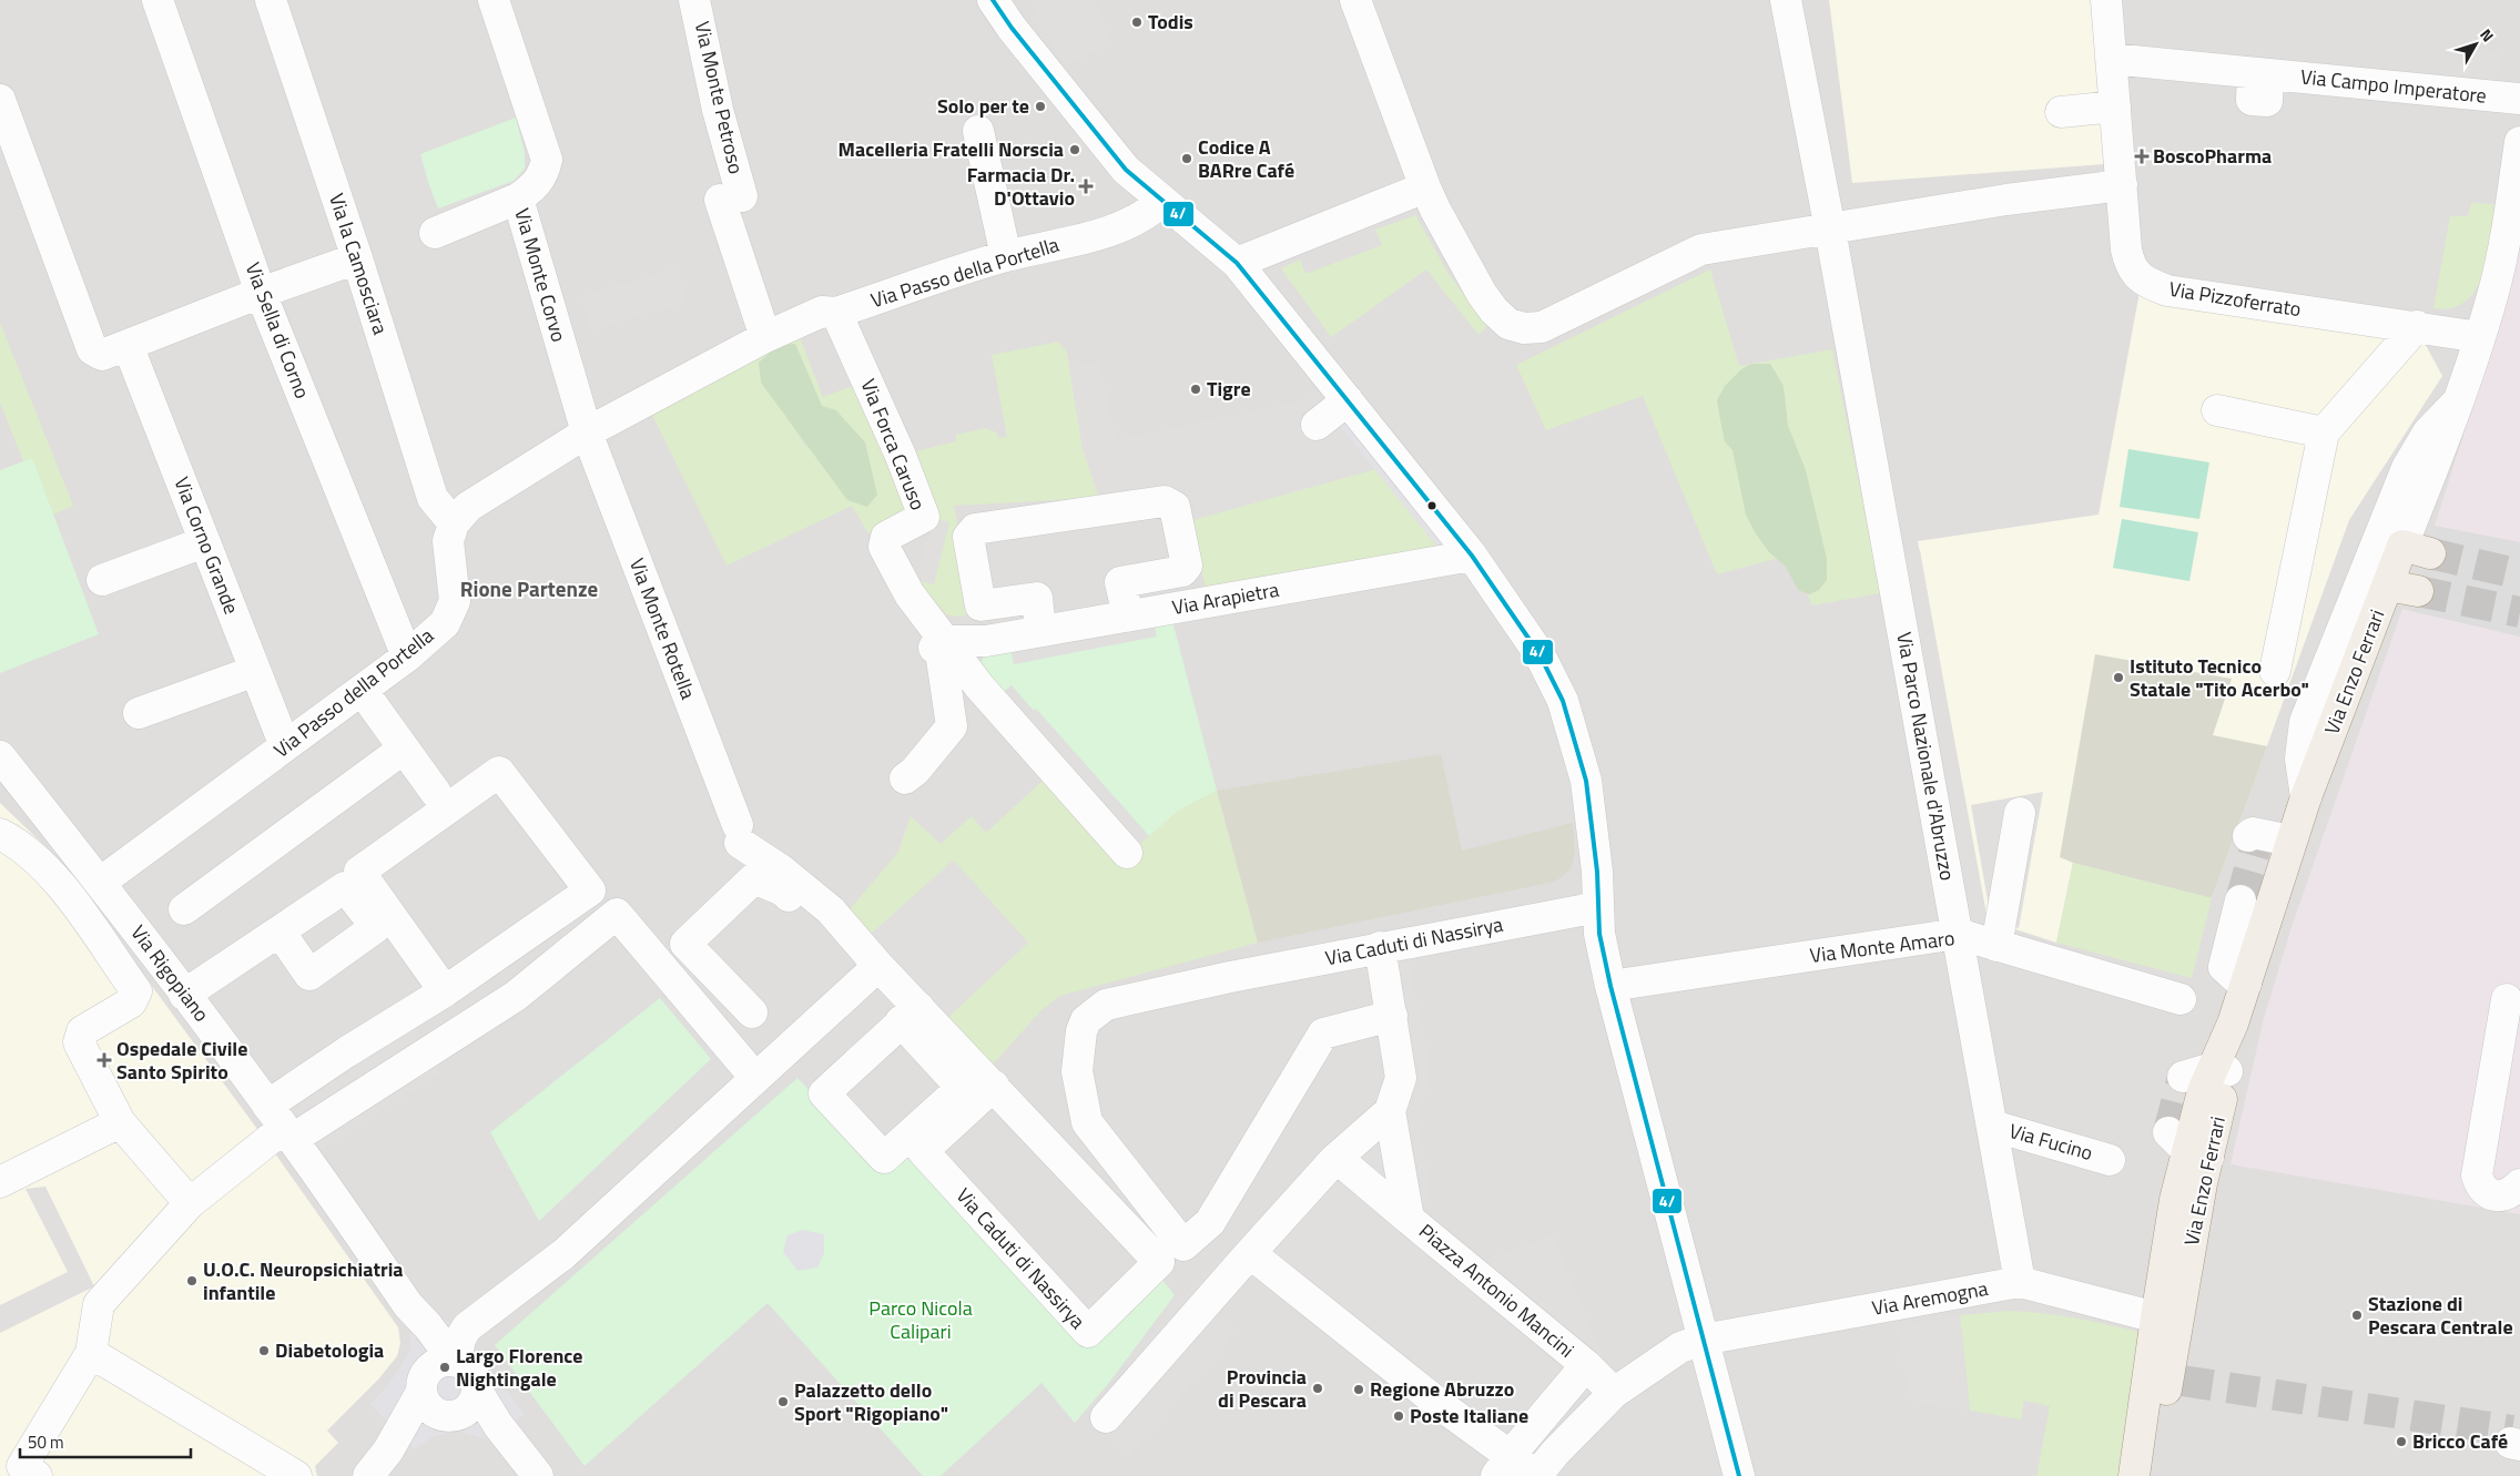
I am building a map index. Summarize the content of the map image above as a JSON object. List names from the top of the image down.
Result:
{
  "streets": {
    "main road": ["Via Enzo Ferrari"],
    "street": [
      "Via Campo Imperatore",
      "Via Monte Petroso",
      "Via la Camosciara",
      "Via Passo della Portella",
      "Via Monte Corvo",
      "Via Pizzoferrato",
      "Via Sella di Corno",
      "Via Forca Caruso",
      "Via Corno Grande",
      "Via Arapietra",
      "Via Monte Rotella",
      "Via Parco Nazionale d'Abruzzo",
      "Via Caduti di Nassirya",
      "Via Monte Amaro",
      "Via Rigopiano",
      "Via Fucino",
      "Piazza Antonio Mancini",
      "Via Aremogna"
    ]
  },
  "crossings": [
    ["Via Campo Imperatore", "Via Pizzoferrato"],
    ["Via Monte Petroso", "Via Passo della Portella"],
    ["Via la Camosciara", "Via Passo della Portella"],
    ["Via Passo della Portella", "Via Monte Corvo"],
    ["Via Passo della Portella", "Via Sella di Corno"],
    ["Via Passo della Portella", "Via Forca Caruso"],
    ["Via Passo della Portella", "Via Corno Grande"],
    ["Via Passo della Portella", "Via Monte Rotella"],
    ["Via Passo della Portella", "Via Rigopiano"],
    ["Via Monte Corvo", "Via Monte Rotella"],
    ["Via Forca Caruso", "Via Arapietra"],
    ["Via Monte Rotella", "Via Caduti di Nassirya"],
    ["Via Enzo Ferrari", "Via Aremogna"],
    ["Via Parco Nazionale d'Abruzzo", "Via Monte Amaro"],
    ["Via Parco Nazionale d'Abruzzo", "Via Fucino"],
    ["Via Parco Nazionale d'Abruzzo", "Via Aremogna"],
    ["Via Caduti di Nassirya", "Piazza Antonio Mancini"],
    ["Piazza Antonio Mancini", "Via Aremogna"]
  ],
  "districts": ["Rione Partenze"],
  "parks": ["Parco Nicola Calipari"],
  "places": {
    "other": [
      "Todis",
      "Solo per te",
      "Macelleria Fratelli Norscia",
      "Codice A BARre Café",
      "Tigre",
      "Istituto Tecnico Statale \"Tito Acerbo\"",
      "U.O.C. Neuropsichiatria infantile",
      "Stazione di Pescara Centrale",
      "Diabetologia",
      "Largo Florence Nightingale",
      "Provincia di Pescara",
      "Regione Abruzzo",
      "Palazzetto dello Sport \"Rigopiano\"",
      "Poste Italiane",
      "Bricco Café"
    ],
    "health": ["BoscoPharma", "Farmacia Dr. D'Ottavio", "Ospedale Civile Santo Spirito"]
  },
  "lines": ["transit line 4/"],
  "scale_bar": "50 m",
  "north": "top right"
}
